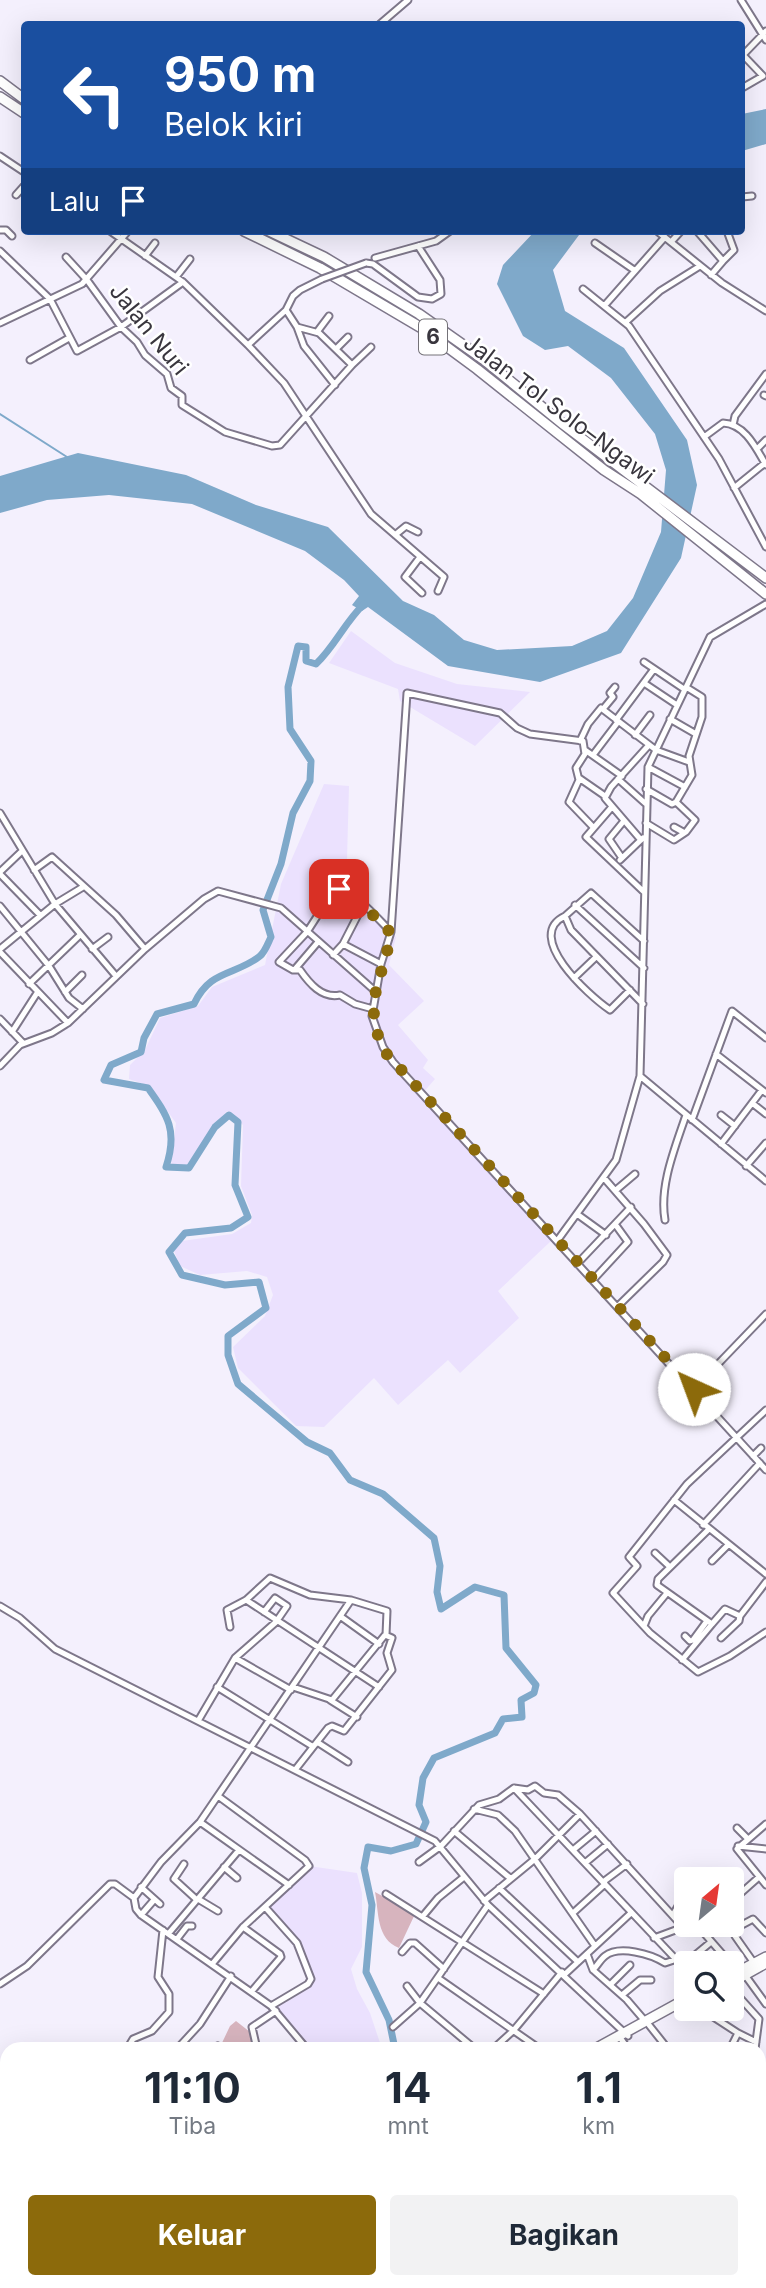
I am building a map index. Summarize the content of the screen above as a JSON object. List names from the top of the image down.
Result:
{
  "streets": {
    "highway": ["6", "Jalan Tol Solo–Ngawi"],
    "street": ["Jalan Nuri"]
  },
  "north": "top right",
  "page": {
    "turn": ["950 m", "Belok kiri"],
    "then": "Lalu",
    "eta": [
      "11:10",
      "Tiba",
      "14",
      "mnt",
      "1.1",
      "km"
    ],
    "buttons": ["Keluar", "Bagikan"]
  }
}
